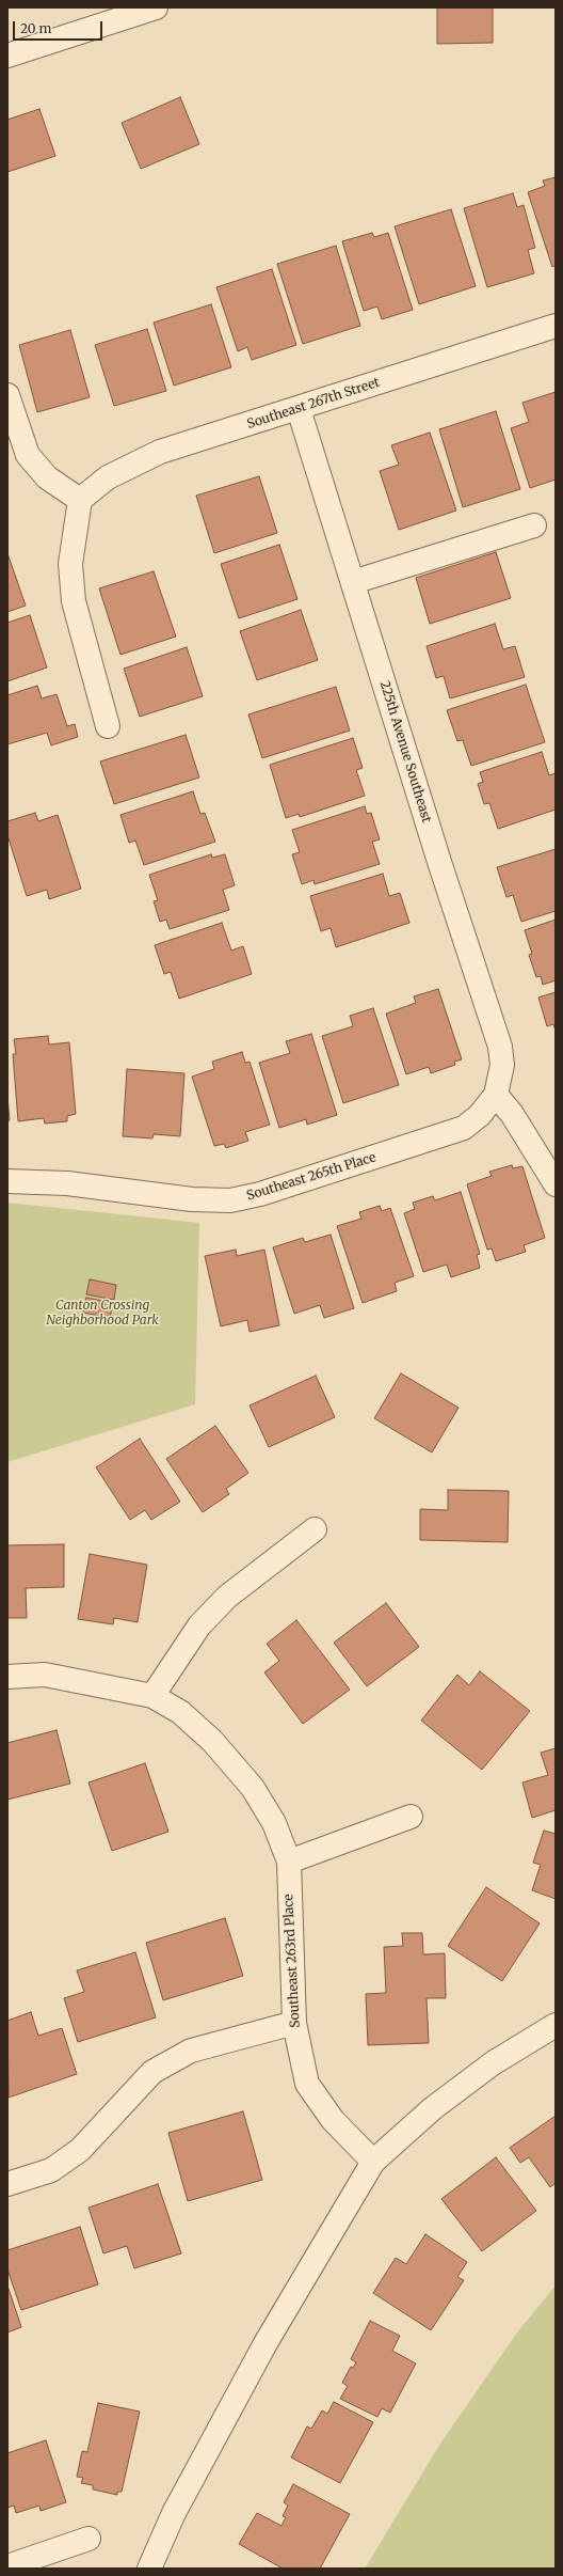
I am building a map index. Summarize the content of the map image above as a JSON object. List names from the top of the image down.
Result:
{
  "streets": {
    "street": [
      "Southeast 267th Street",
      "225th Avenue Southeast",
      "Southeast 265th Place",
      "Southeast 263rd Place"
    ]
  },
  "crossings": [
    ["Southeast 267th Street", "225th Avenue Southeast"],
    ["225th Avenue Southeast", "Southeast 265th Place"]
  ],
  "parks": ["Canton Crossing Neighborhood Park"],
  "scale_bar": "20 m"
}
